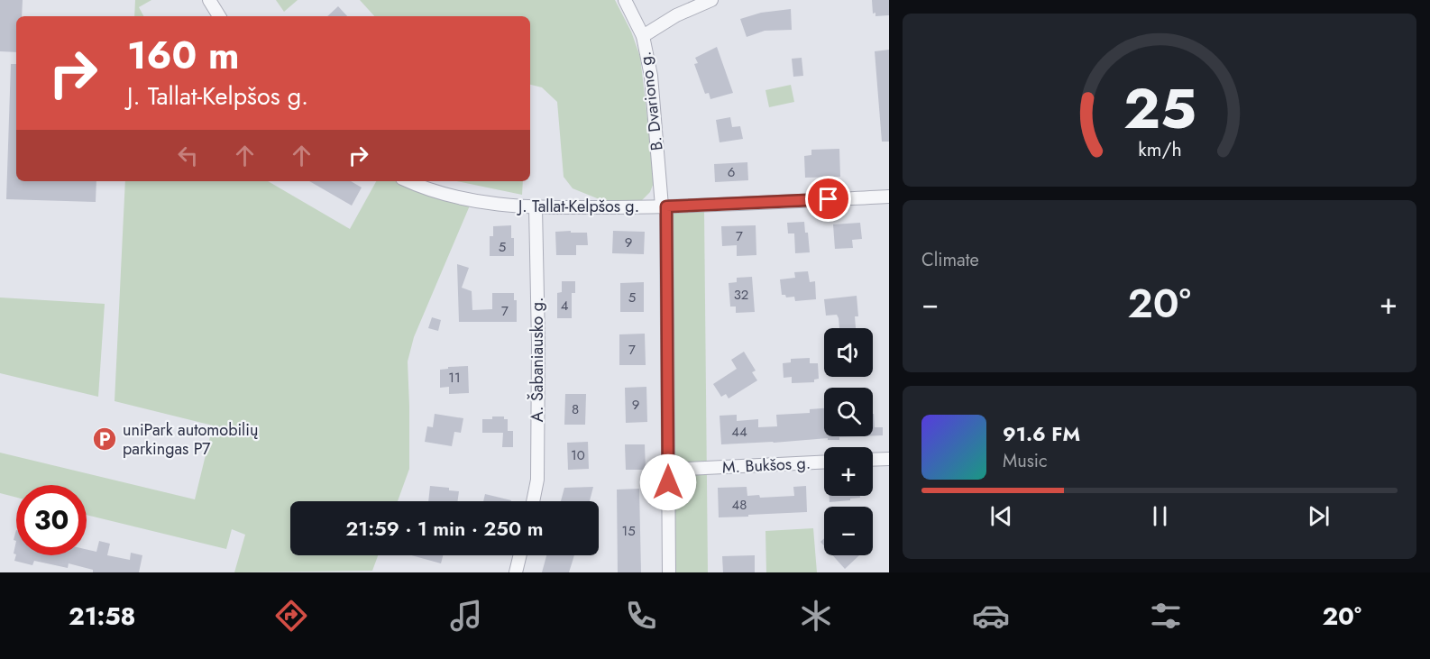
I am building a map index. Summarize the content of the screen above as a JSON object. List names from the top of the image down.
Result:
{
  "streets": {
    "street": [
      "B. Dvariono g.",
      "J. Tallat-Kelpšos g.",
      "A. Šabaniausko g.",
      "M. Bukšos g."
    ]
  },
  "crossings": [
    ["B. Dvariono g.", "J. Tallat-Kelpšos g."],
    ["B. Dvariono g.", "M. Bukšos g."],
    ["J. Tallat-Kelpšos g.", "A. Šabaniausko g."]
  ],
  "places": {
    "parking": ["uniPark automobilių parkingas P7"]
  },
  "house_numbers": [
    "6",
    "7",
    "9",
    "5",
    "32",
    "5",
    "4",
    "7",
    "7",
    "11",
    "9",
    "8",
    "44",
    "10",
    "48",
    "15"
  ],
  "page": {
    "turn": ["160 m", "J. Tallat-Kelpšos g."],
    "tile": "Climate",
    "heat": ["−", "20°", "+"],
    "map_buttons": ["+", "−"],
    "song": ["91.6 FM", "Music"],
    "limit": "30",
    "trip": "21:59 · 1 min · 250 m",
    "tabs": ["21:58", "20°"],
    "gauge": ["25", "km/h"]
  }
}
